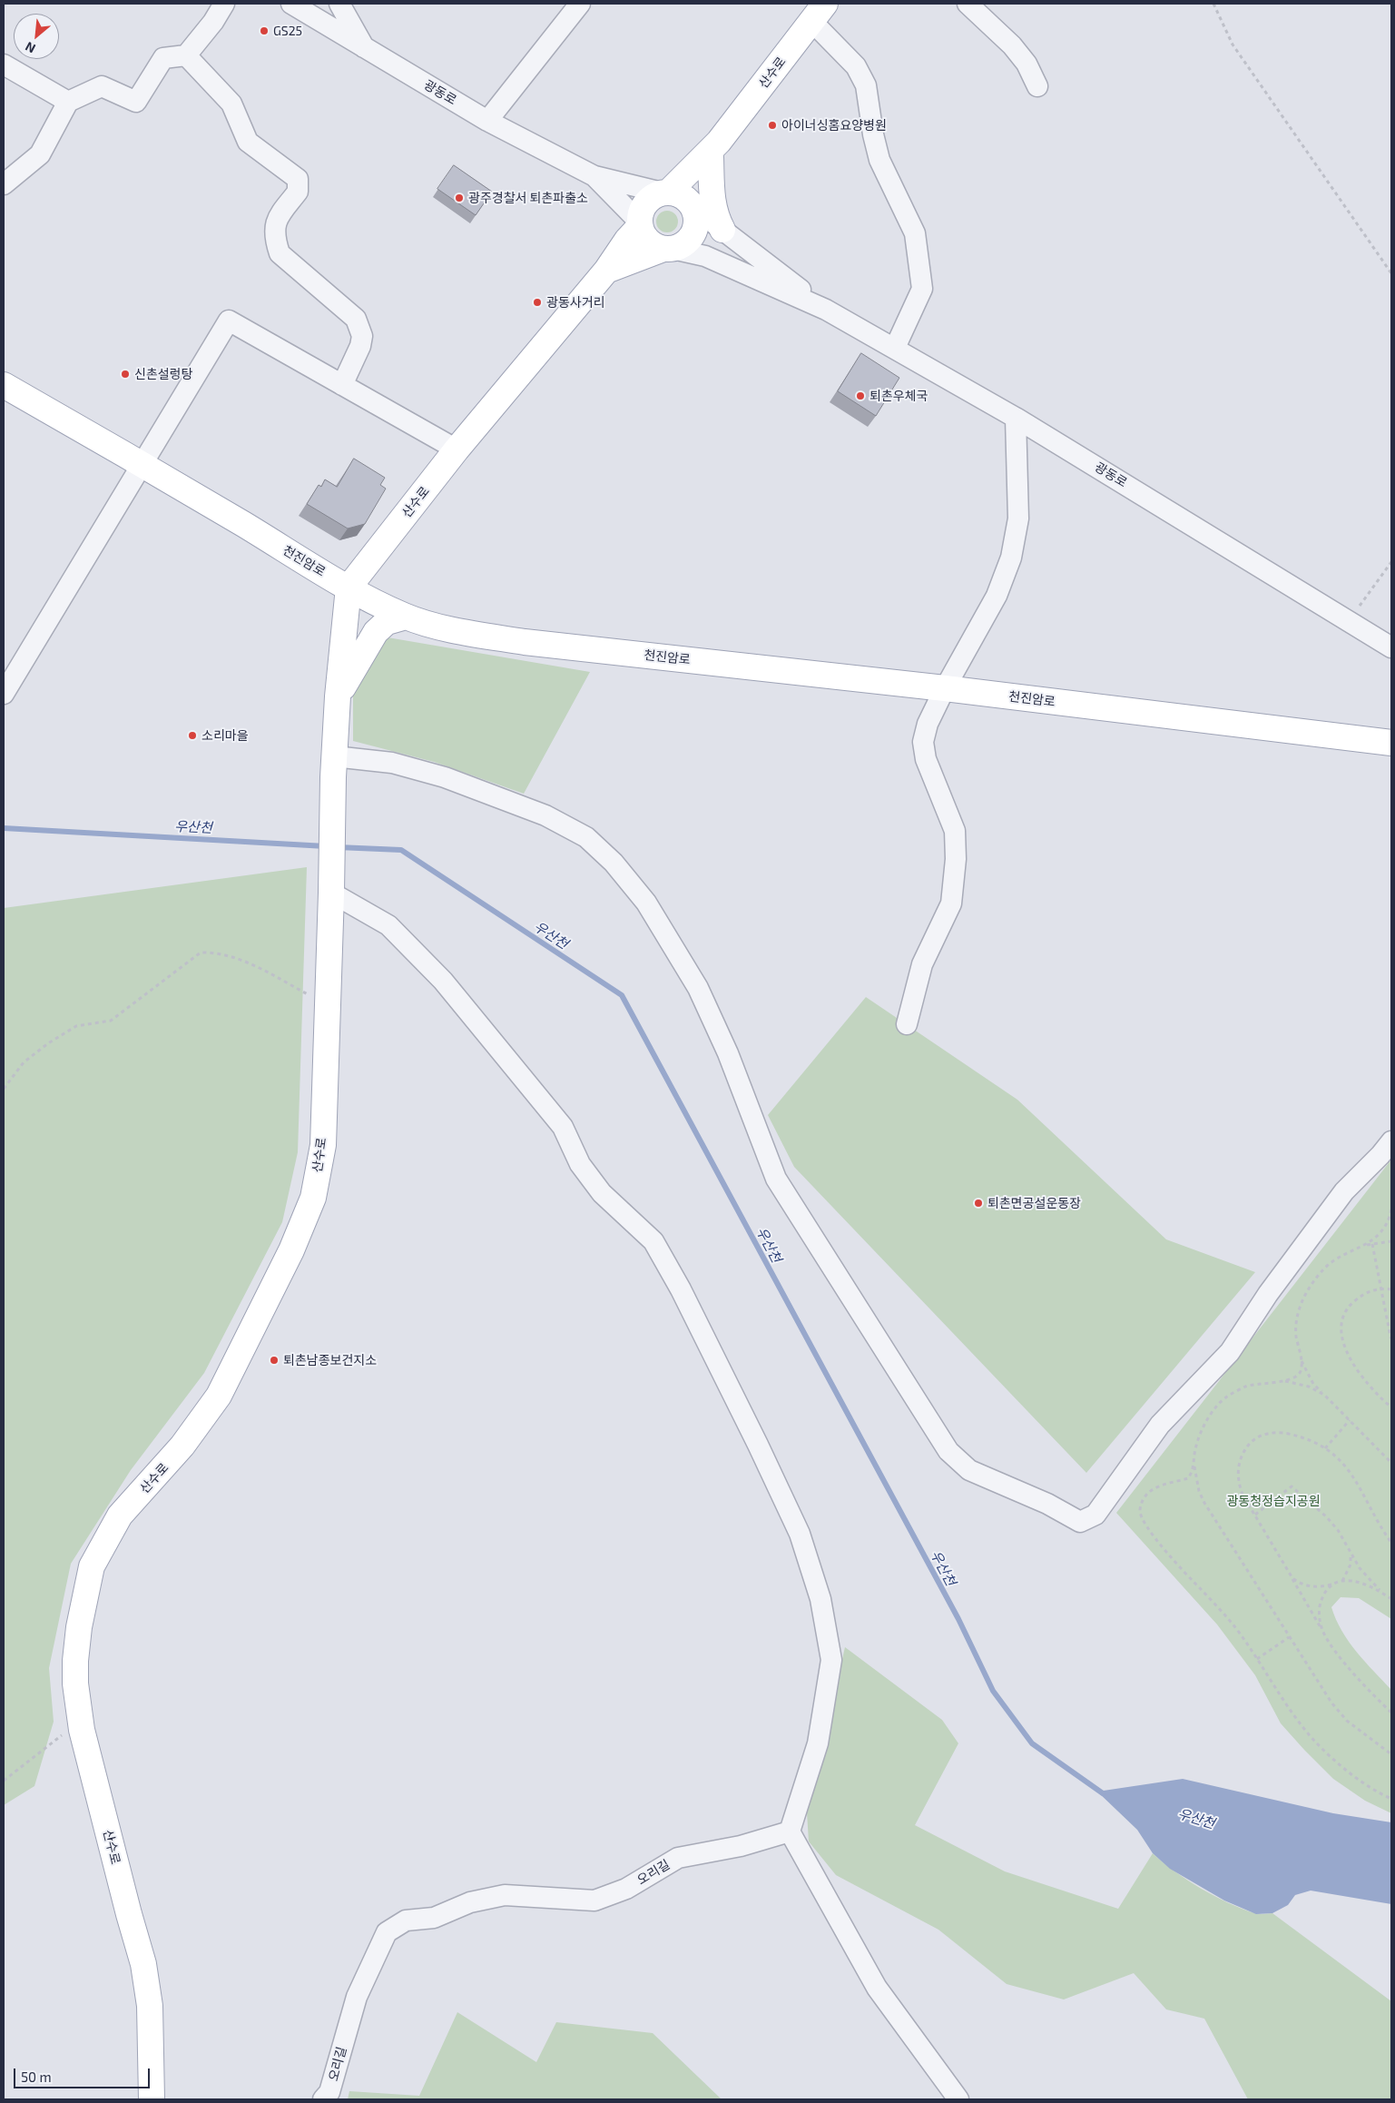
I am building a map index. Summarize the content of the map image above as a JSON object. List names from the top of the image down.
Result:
{
  "streets": {
    "main road": ["산수로", "천진암로"],
    "street": ["광동로", "오리길"]
  },
  "crossings": [
    ["산수로", "천진암로"]
  ],
  "water": ["우산천"],
  "parks": ["광동청정습지공원"],
  "places": [
    "GS25",
    "아이너싱홈요양병원",
    "광주경찰서 퇴촌파출소",
    "광동사거리",
    "신촌설렁탕",
    "퇴촌우체국",
    "소리마을",
    "퇴촌면공설운동장",
    "퇴촌남종보건지소"
  ],
  "scale_bar": "50 m",
  "north": "bottom left"
}
